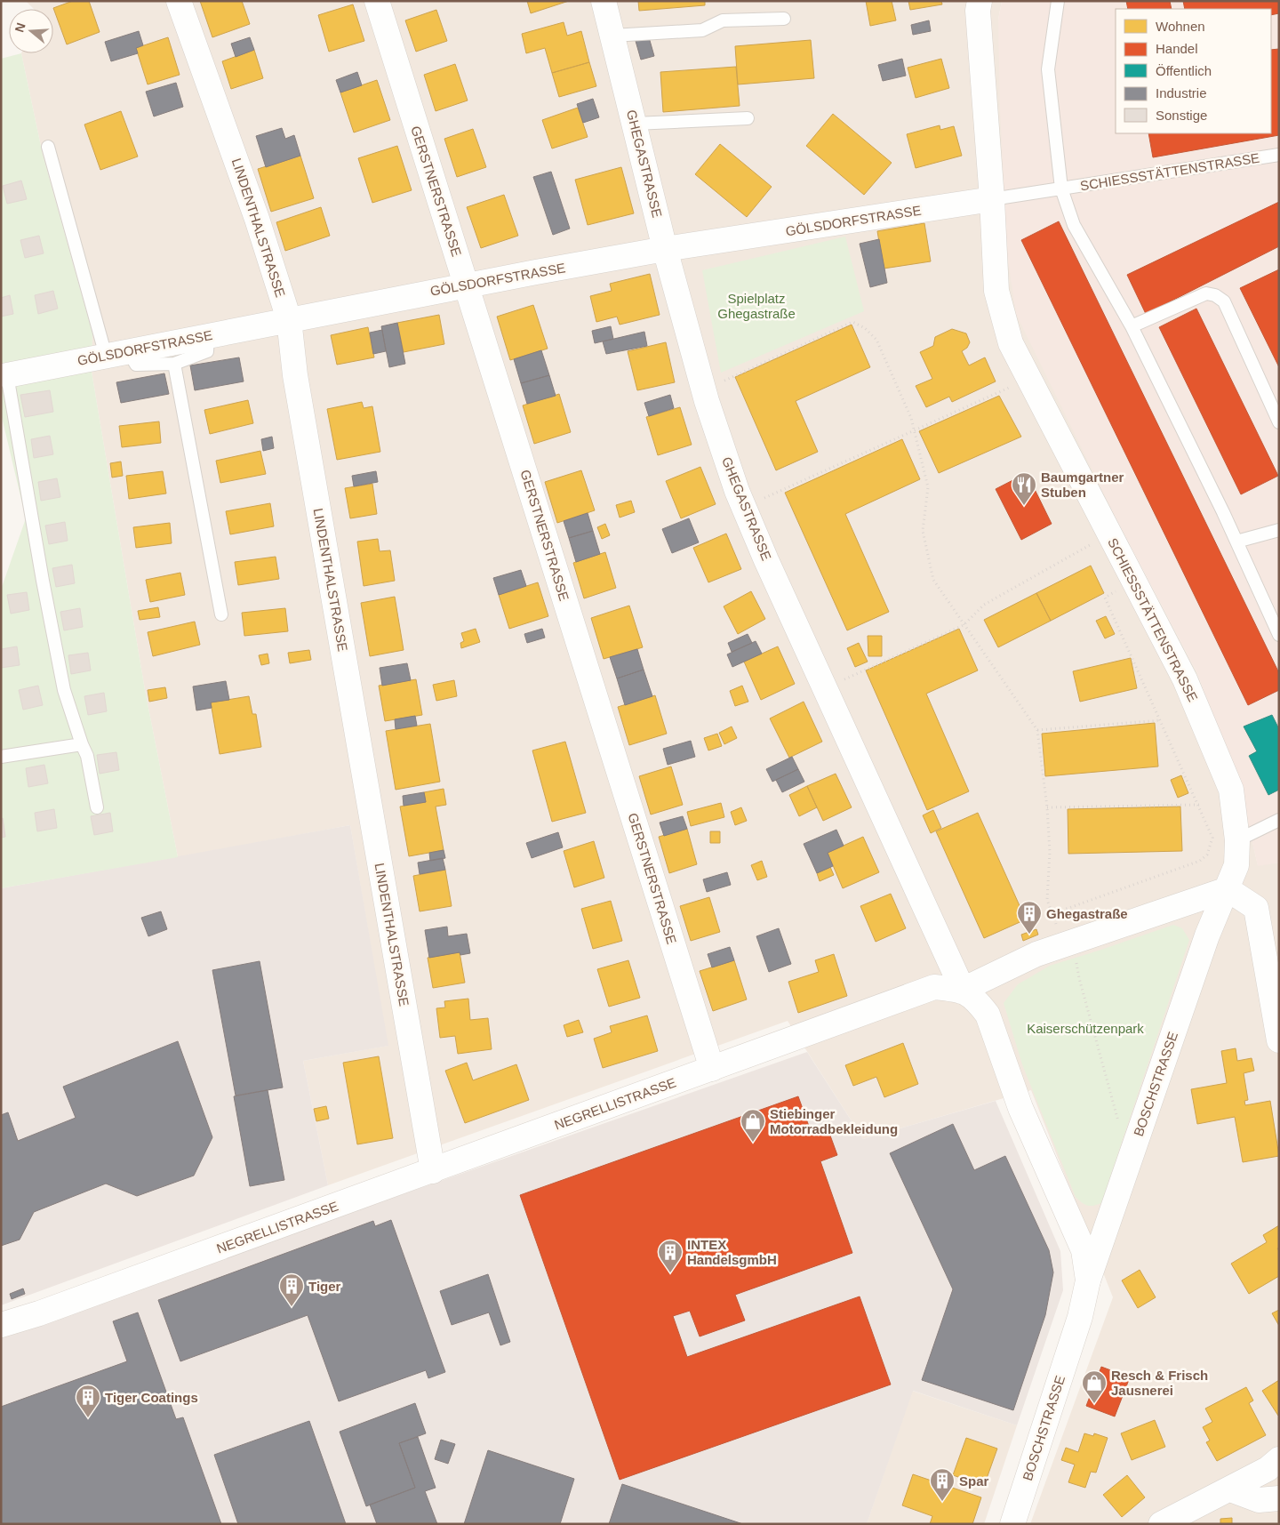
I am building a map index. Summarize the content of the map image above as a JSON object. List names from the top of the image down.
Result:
{
  "streets": {
    "street": [
      "GHEGASTRASSE",
      "SCHIESSSTÄTTENSTRASSE",
      "GERSTNERSTRASSE",
      "GÖLSDORFSTRASSE",
      "LINDENTHALSTRASSE",
      "BOSCHSTRASSE",
      "NEGRELLISTRASSE"
    ]
  },
  "crossings": [
    ["GHEGASTRASSE", "GÖLSDORFSTRASSE"],
    ["GHEGASTRASSE", "BOSCHSTRASSE"],
    ["GHEGASTRASSE", "NEGRELLISTRASSE"],
    ["SCHIESSSTÄTTENSTRASSE", "GÖLSDORFSTRASSE"],
    ["SCHIESSSTÄTTENSTRASSE", "BOSCHSTRASSE"],
    ["GERSTNERSTRASSE", "GÖLSDORFSTRASSE"],
    ["GERSTNERSTRASSE", "NEGRELLISTRASSE"],
    ["GÖLSDORFSTRASSE", "LINDENTHALSTRASSE"],
    ["LINDENTHALSTRASSE", "NEGRELLISTRASSE"],
    ["BOSCHSTRASSE", "NEGRELLISTRASSE"]
  ],
  "parks": ["Spielplatz Ghegastraße", "Kaiserschützenpark"],
  "places": {
    "restaurant": ["Baumgartner Stuben"],
    "building": [
      "Ghegastraße",
      "INTEX HandelsgmbH",
      "Tiger",
      "Tiger Coatings",
      "Spar"
    ],
    "shop": ["Stiebinger Motorradbekleidung", "Resch & Frisch Jausnerei"]
  },
  "legend": [
    "Wohnen",
    "Handel",
    "Öffentlich",
    "Industrie",
    "Sonstige"
  ],
  "north": "left"
}
